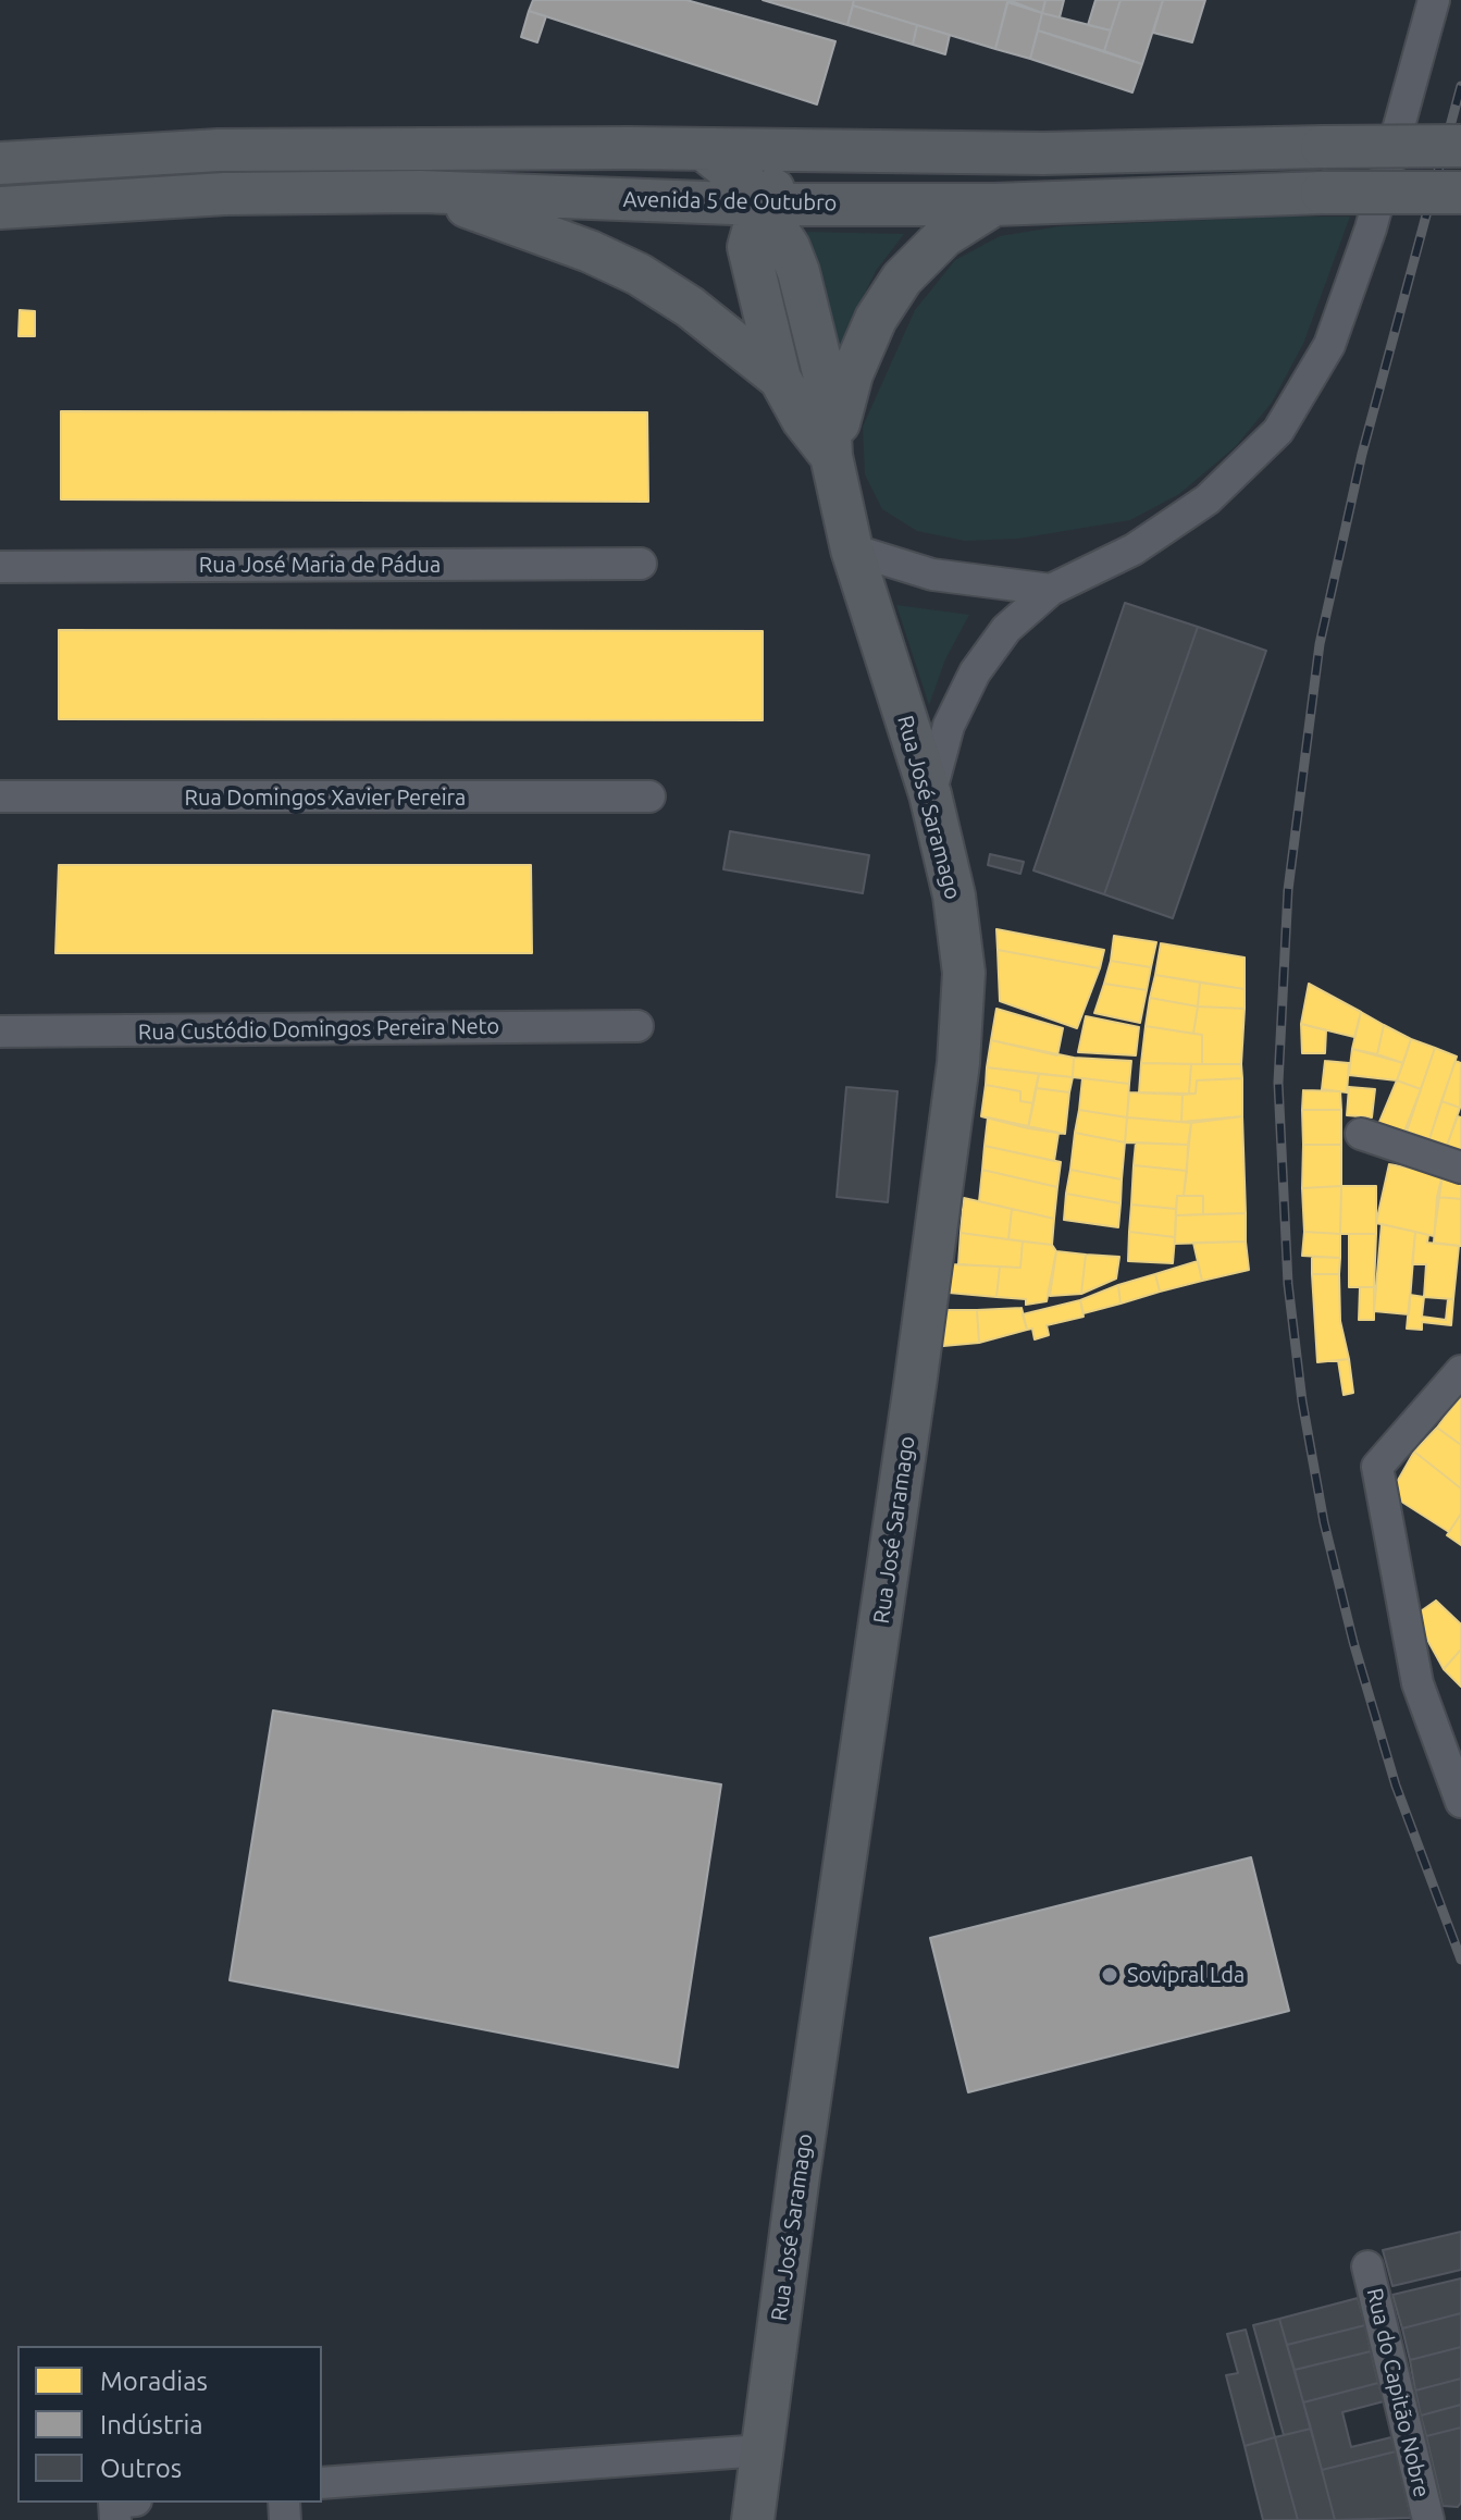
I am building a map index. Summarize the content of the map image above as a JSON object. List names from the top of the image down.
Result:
{
  "streets": {
    "street": [
      "Avenida 5 de Outubro",
      "Rua José Maria de Pádua",
      "Rua Domingos Xavier Pereira",
      "Rua José Saramago",
      "Rua Custódio Domingos Pereira Neto",
      "Rua do Capitão Nobre"
    ]
  },
  "crossings": [
    ["Avenida 5 de Outubro", "Rua José Saramago"]
  ],
  "places": ["Sovipral Lda"],
  "legend": ["Moradias", "Indústria", "Outros"]
}
